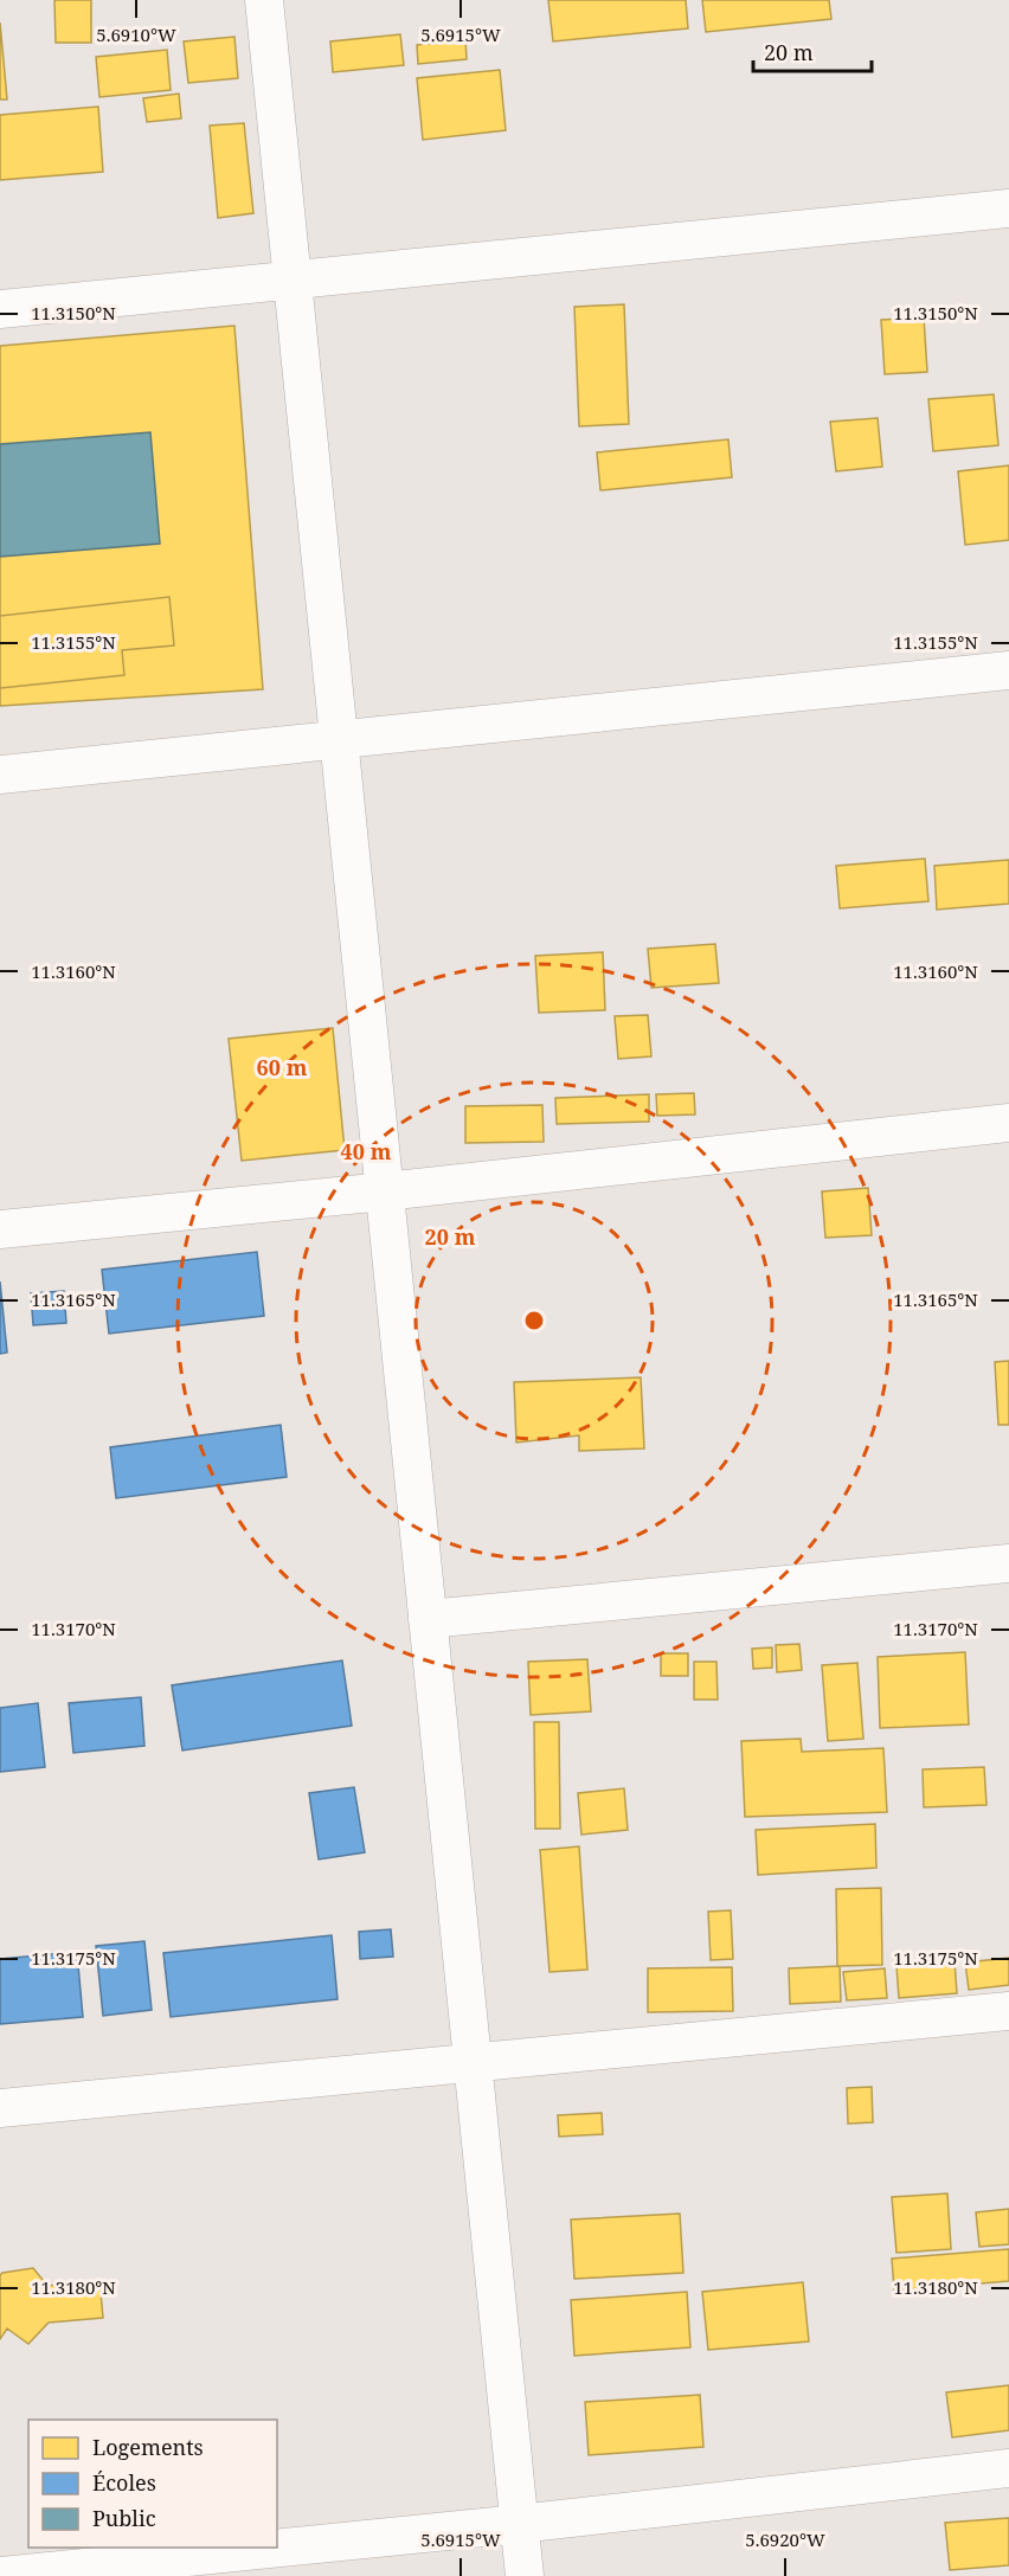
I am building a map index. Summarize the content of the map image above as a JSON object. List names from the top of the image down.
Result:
{
  "legend": ["Logements", "Écoles", "Public"],
  "scale_bar": "20 m",
  "coordinates": [
    "5.6910°W",
    "5.6915°W",
    "11.3150°N",
    "11.3155°N",
    "11.3160°N",
    "11.3165°N",
    "11.3170°N",
    "11.3175°N",
    "11.3180°N",
    "5.6920°W"
  ],
  "rings": ["60 m", "40 m", "20 m"]
}
